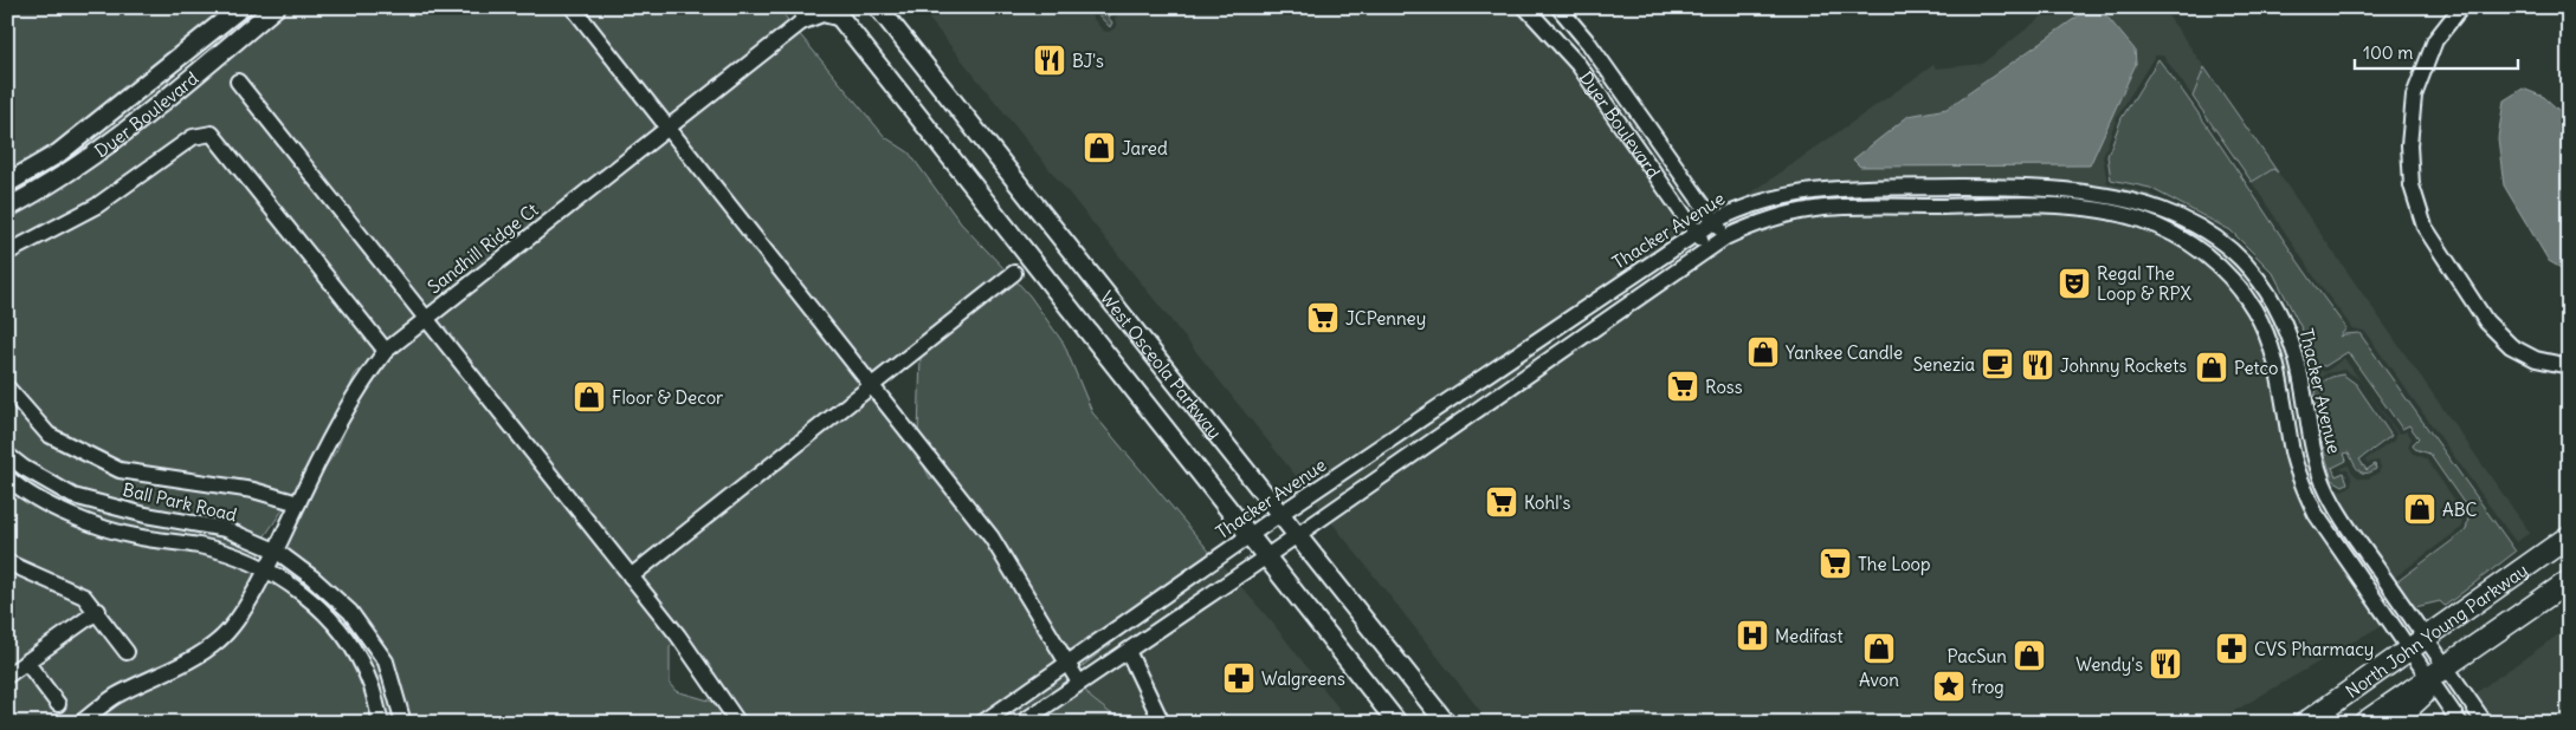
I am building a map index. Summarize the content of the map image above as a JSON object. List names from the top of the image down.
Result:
{
  "streets": {
    "highway": ["North John Young Parkway"],
    "main road": ["Dyer Boulevard", "West Osceola Parkway"],
    "street": ["Thacker Avenue", "Sandhill Ridge Ct", "Ball Park Road"]
  },
  "crossings": [
    ["Dyer Boulevard", "Thacker Avenue"],
    ["Thacker Avenue", "West Osceola Parkway"],
    ["Thacker Avenue", "North John Young Parkway"],
    ["Sandhill Ridge Ct", "Ball Park Road"]
  ],
  "places": {
    "restaurant": ["BJ's", "Johnny Rockets", "Wendy's"],
    "shop": [
      "Jared",
      "Yankee Candle",
      "Petco",
      "Floor & Decor",
      "ABC",
      "Avon",
      "PacSun"
    ],
    "theatre": ["Regal The Loop & RPX"],
    "supermarket": [
      "JCPenney",
      "Ross",
      "Kohl's",
      "The Loop"
    ],
    "cafe": ["Senezia"],
    "hospital": ["Medifast"],
    "pharmacy": ["CVS Pharmacy", "Walgreens"],
    "place": ["frog"]
  },
  "scale_bar": "100 m"
}
